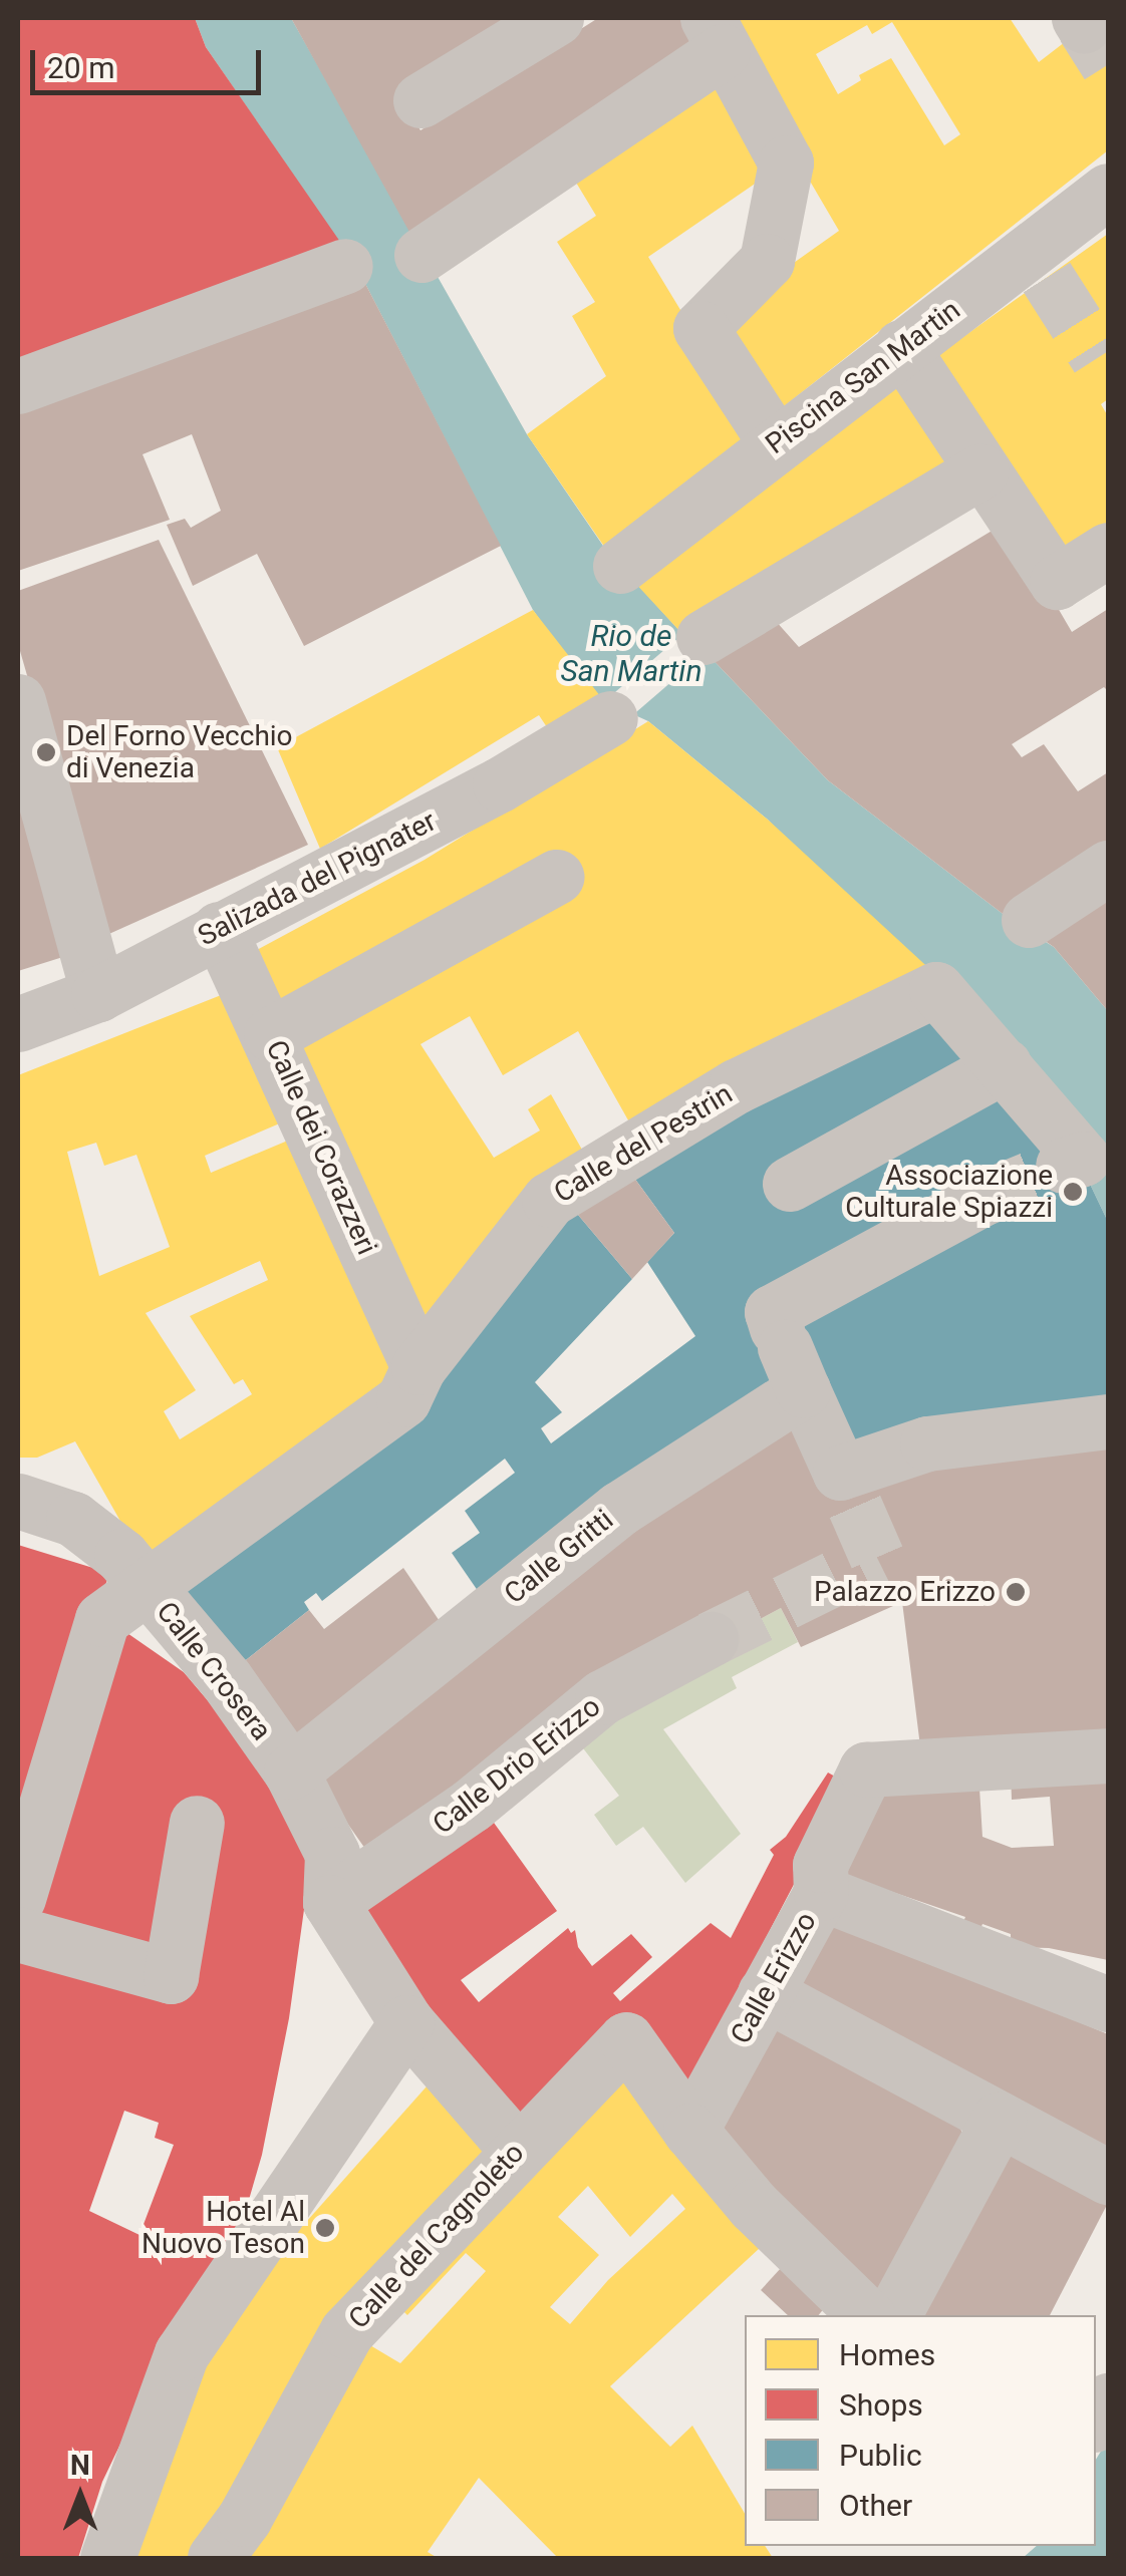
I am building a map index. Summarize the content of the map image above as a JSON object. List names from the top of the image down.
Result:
{
  "streets": {
    "street": [
      "Piscina San Martin",
      "Salizada del Pignater",
      "Calle del Pestrin",
      "Calle dei Corazzeri",
      "Calle Gritti",
      "Calle Crosera",
      "Calle Drio Erizzo",
      "Calle Erizzo",
      "Calle del Cagnoleto"
    ]
  },
  "crossings": [
    ["Salizada del Pignater", "Calle dei Corazzeri"],
    ["Calle del Pestrin", "Calle dei Corazzeri"],
    ["Calle del Pestrin", "Calle Crosera"],
    ["Calle Gritti", "Calle Crosera"],
    ["Calle Crosera", "Calle Drio Erizzo"],
    ["Calle Erizzo", "Calle del Cagnoleto"]
  ],
  "water": ["Rio de San Martin"],
  "places": [
    "Del Forno Vecchio di Venezia",
    "Associazione Culturale Spiazzi",
    "Palazzo Erizzo",
    "Hotel Al Nuovo Teson"
  ],
  "legend": [
    "Homes",
    "Shops",
    "Public",
    "Other"
  ],
  "scale_bar": "20 m",
  "north": "top"
}
